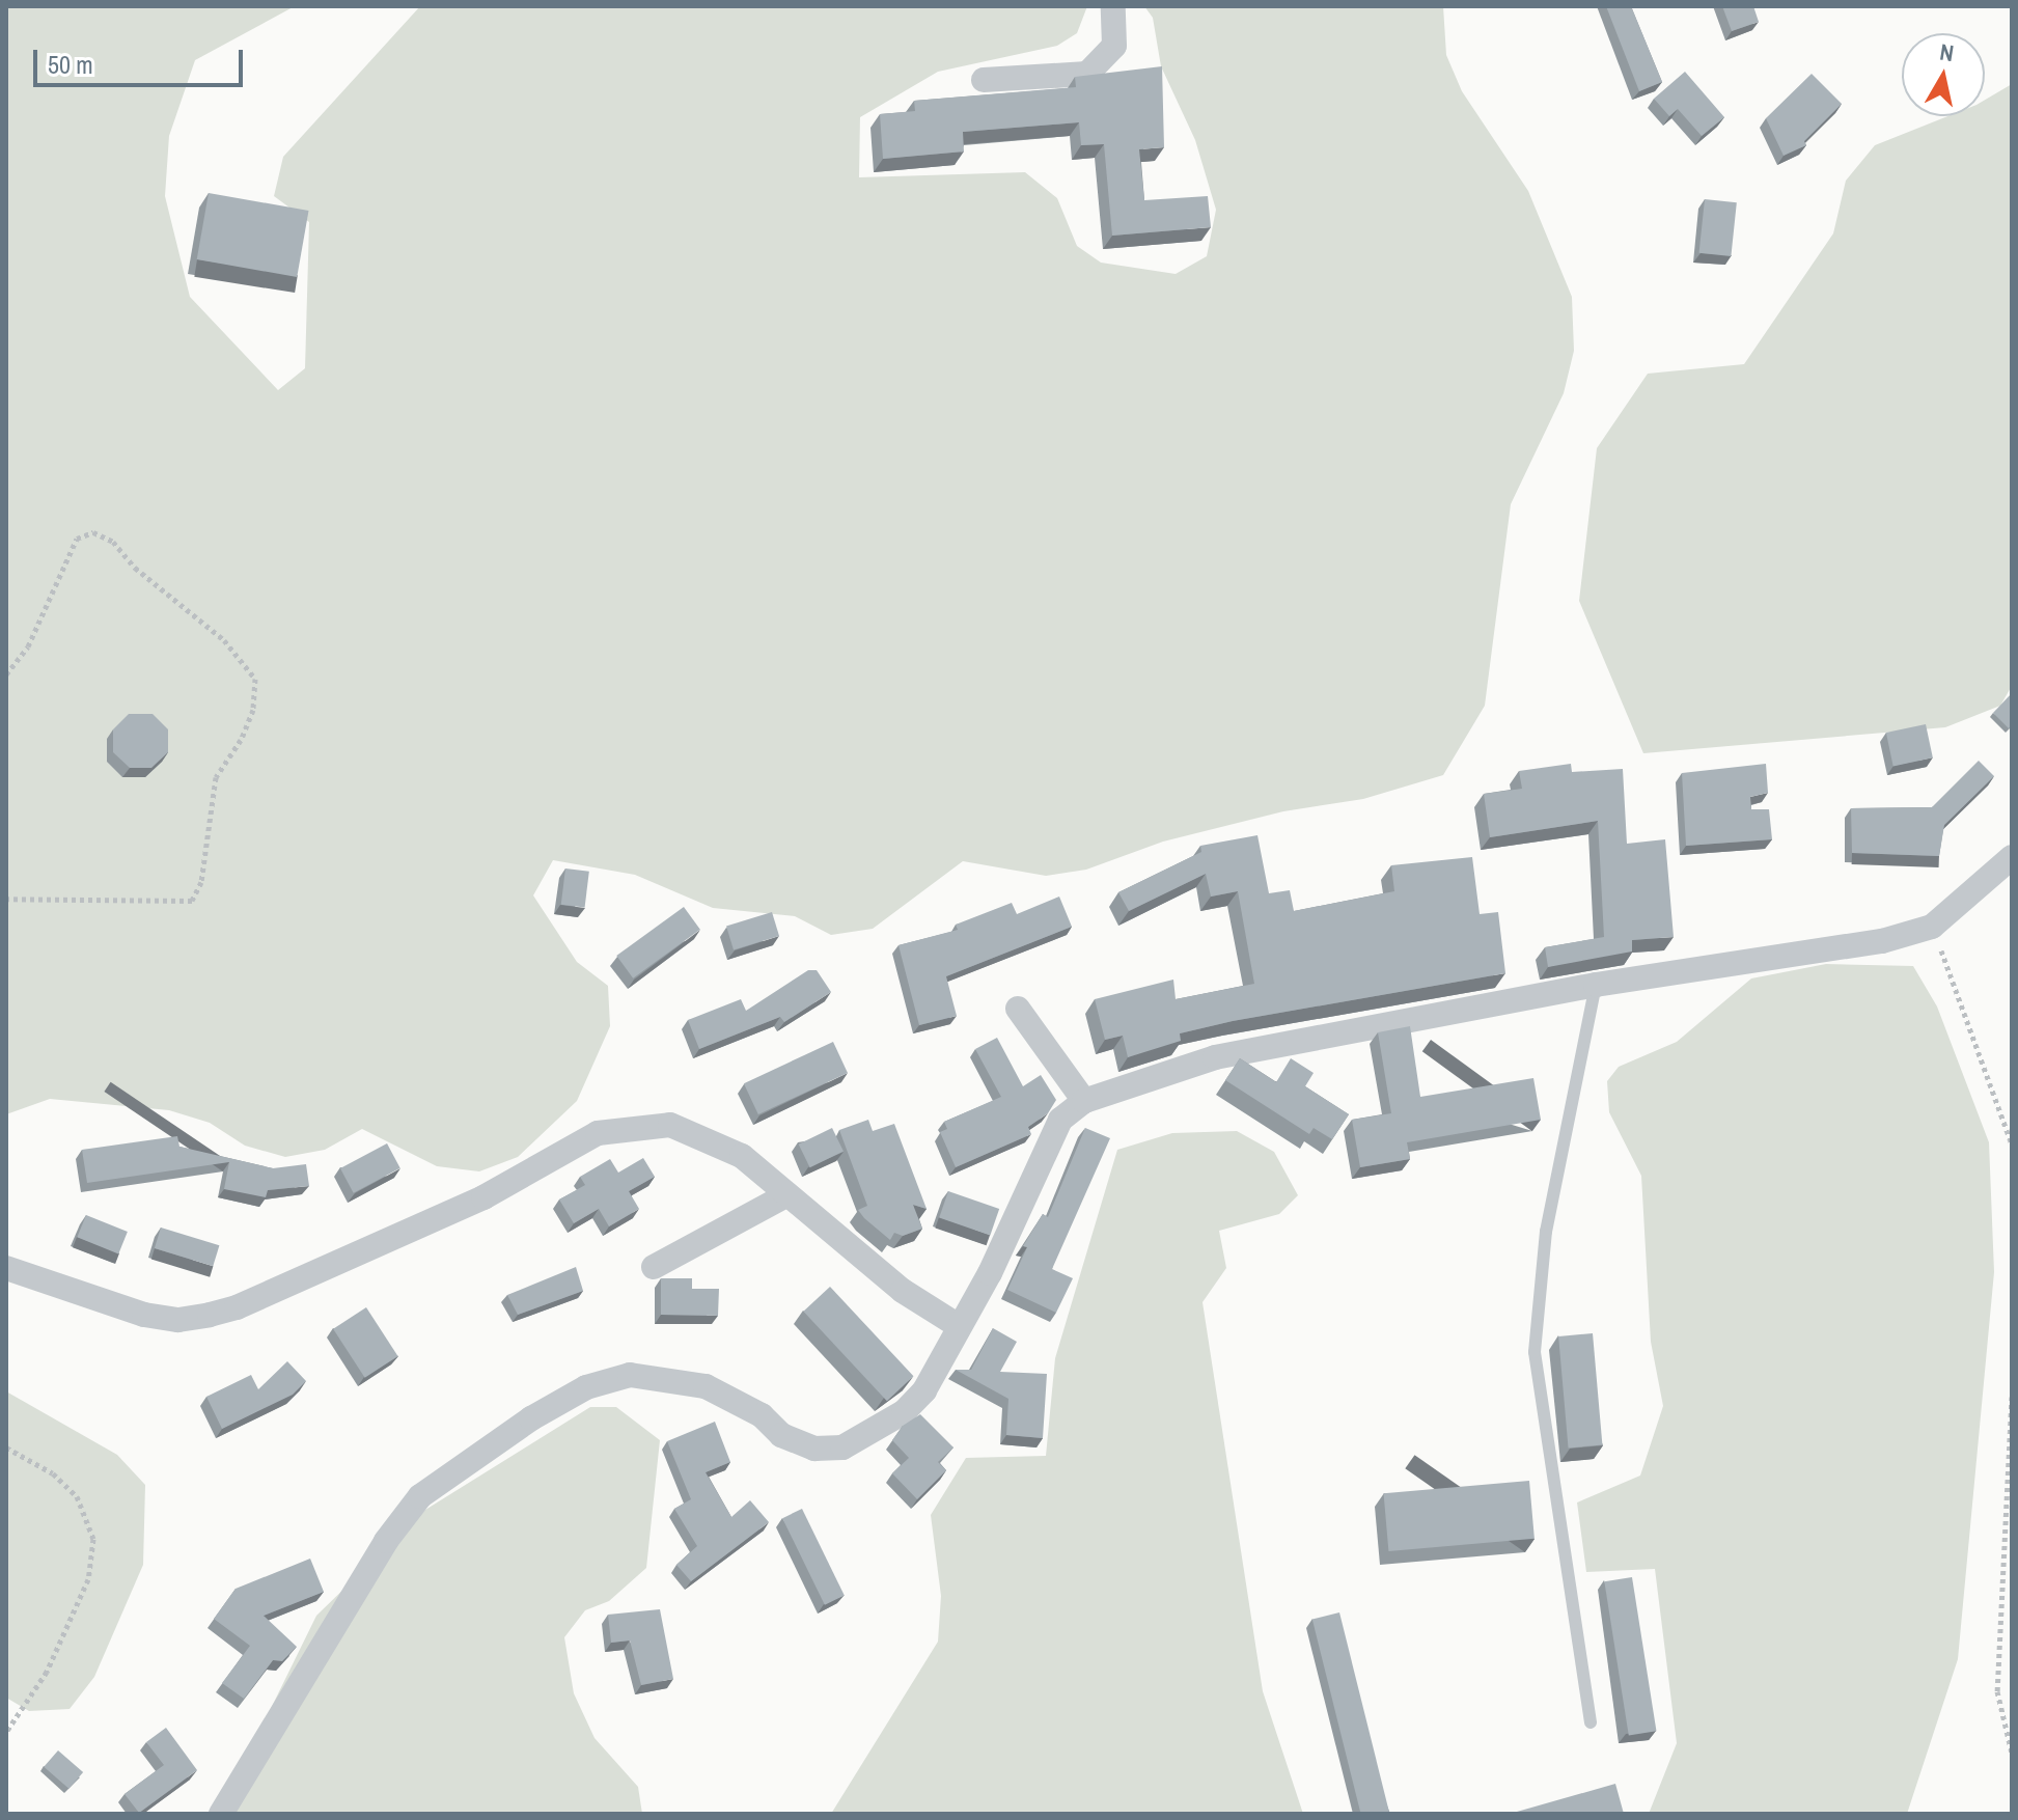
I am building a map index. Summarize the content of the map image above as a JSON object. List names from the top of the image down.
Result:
{
  "scale_bar": "50 m",
  "north": "top"
}
